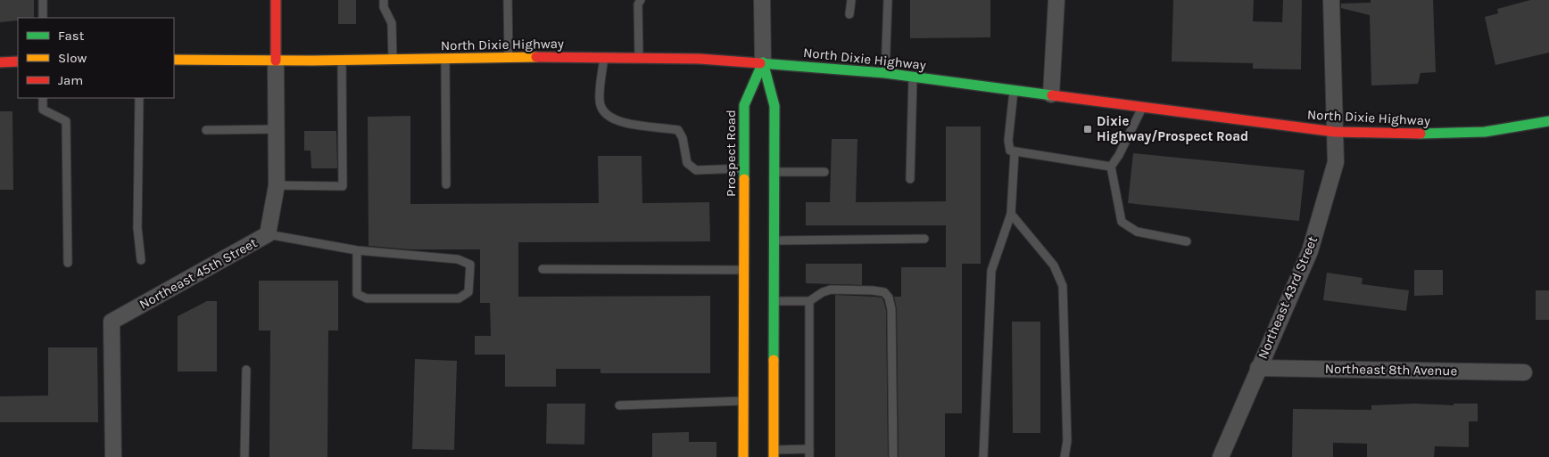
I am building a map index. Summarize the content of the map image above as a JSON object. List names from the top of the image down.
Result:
{
  "streets": {
    "main road": ["North Dixie Highway", "Prospect Road", "Northeast 45th Street"],
    "street": ["Northeast 43rd Street", "Northeast 8th Avenue"]
  },
  "crossings": [
    ["North Dixie Highway", "Prospect Road"],
    ["North Dixie Highway", "Northeast 45th Street"],
    ["North Dixie Highway", "Northeast 43rd Street"],
    ["Northeast 43rd Street", "Northeast 8th Avenue"]
  ],
  "places": {
    "transit": ["Dixie Highway/Prospect Road"]
  },
  "legend": ["Fast", "Slow", "Jam"]
}
